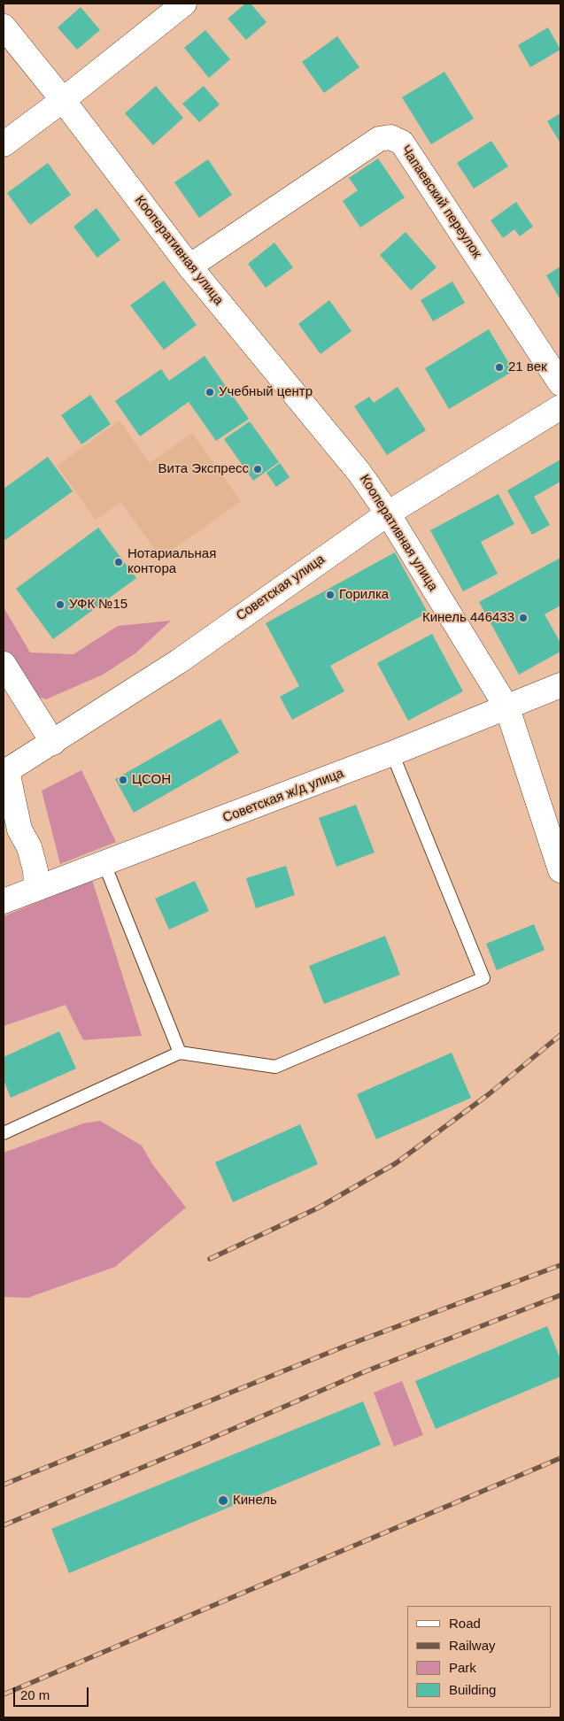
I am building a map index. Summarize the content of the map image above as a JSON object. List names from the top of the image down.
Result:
{
  "streets": {
    "street": [
      "Чапаевский переулок",
      "Кооперативная улица",
      "Советская улица",
      "Советская ж/д улица"
    ]
  },
  "crossings": [
    ["Чапаевский переулок", "Кооперативная улица"],
    ["Кооперативная улица", "Советская улица"],
    ["Кооперативная улица", "Советская ж/д улица"]
  ],
  "places": [
    "21 век",
    "Учебный центр",
    "Вита Экспресс",
    "Нотариальная контора",
    "Горилка",
    "УФК №15",
    "Кинель 446433",
    "ЦСОН",
    "Кинель"
  ],
  "legend": [
    "Road",
    "Railway",
    "Park",
    "Building"
  ],
  "scale_bar": "20 m"
}
